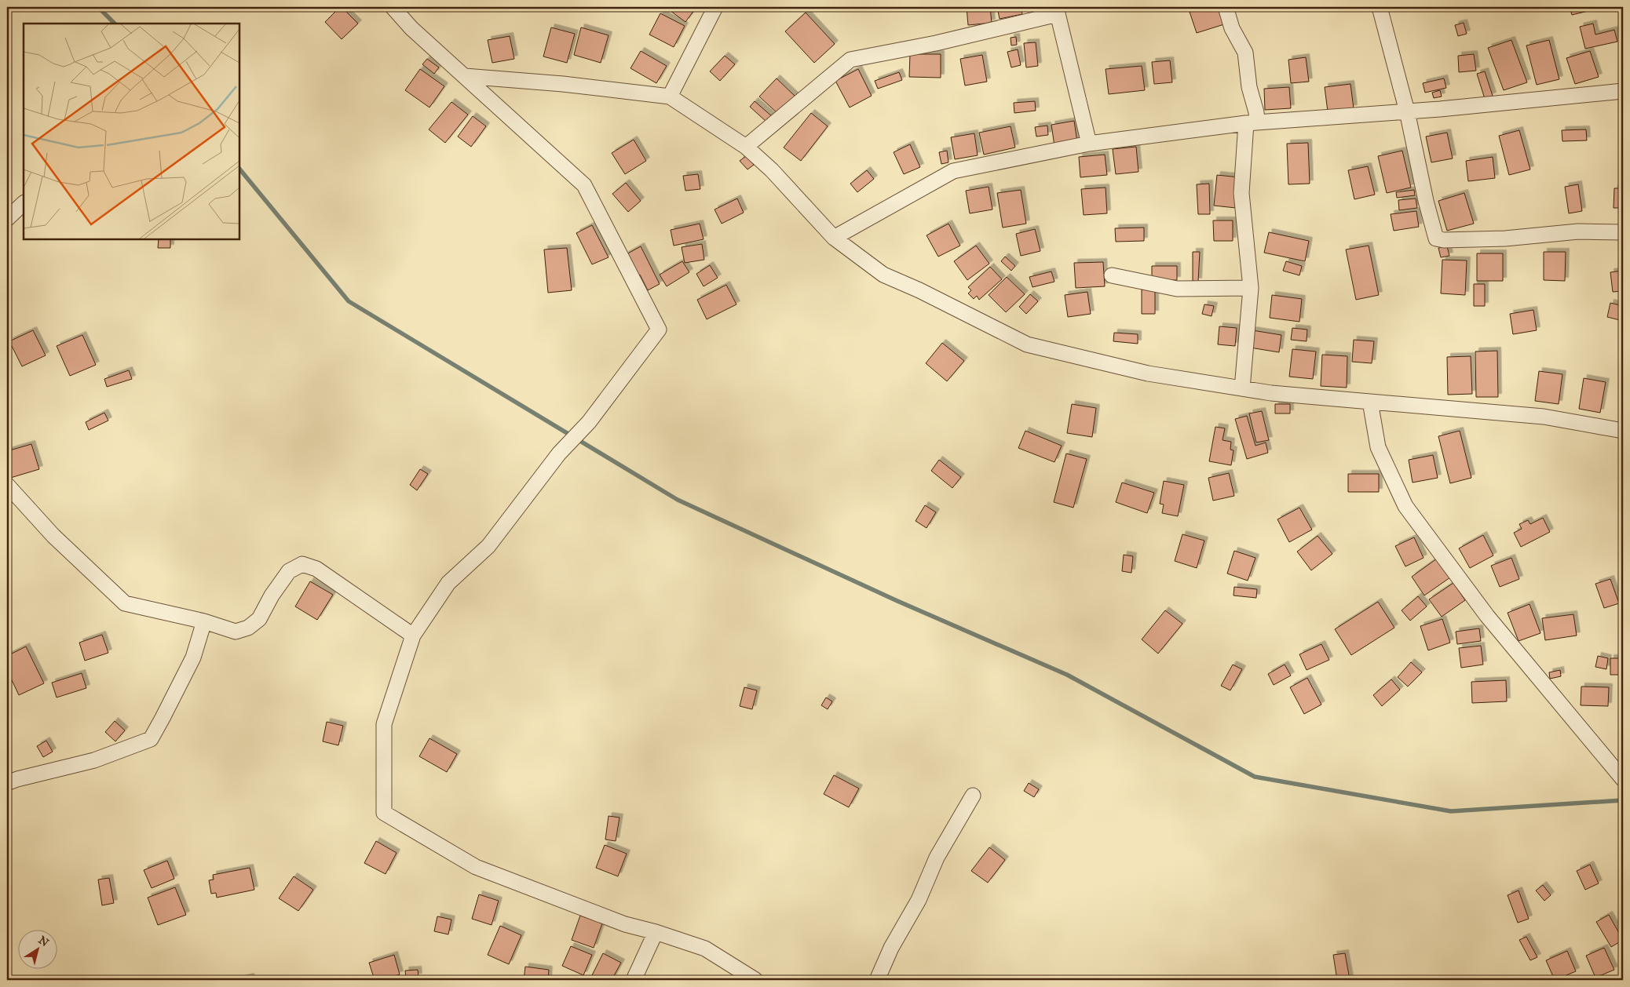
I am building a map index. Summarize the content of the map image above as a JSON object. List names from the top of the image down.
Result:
{
  "north": "top right"
}
